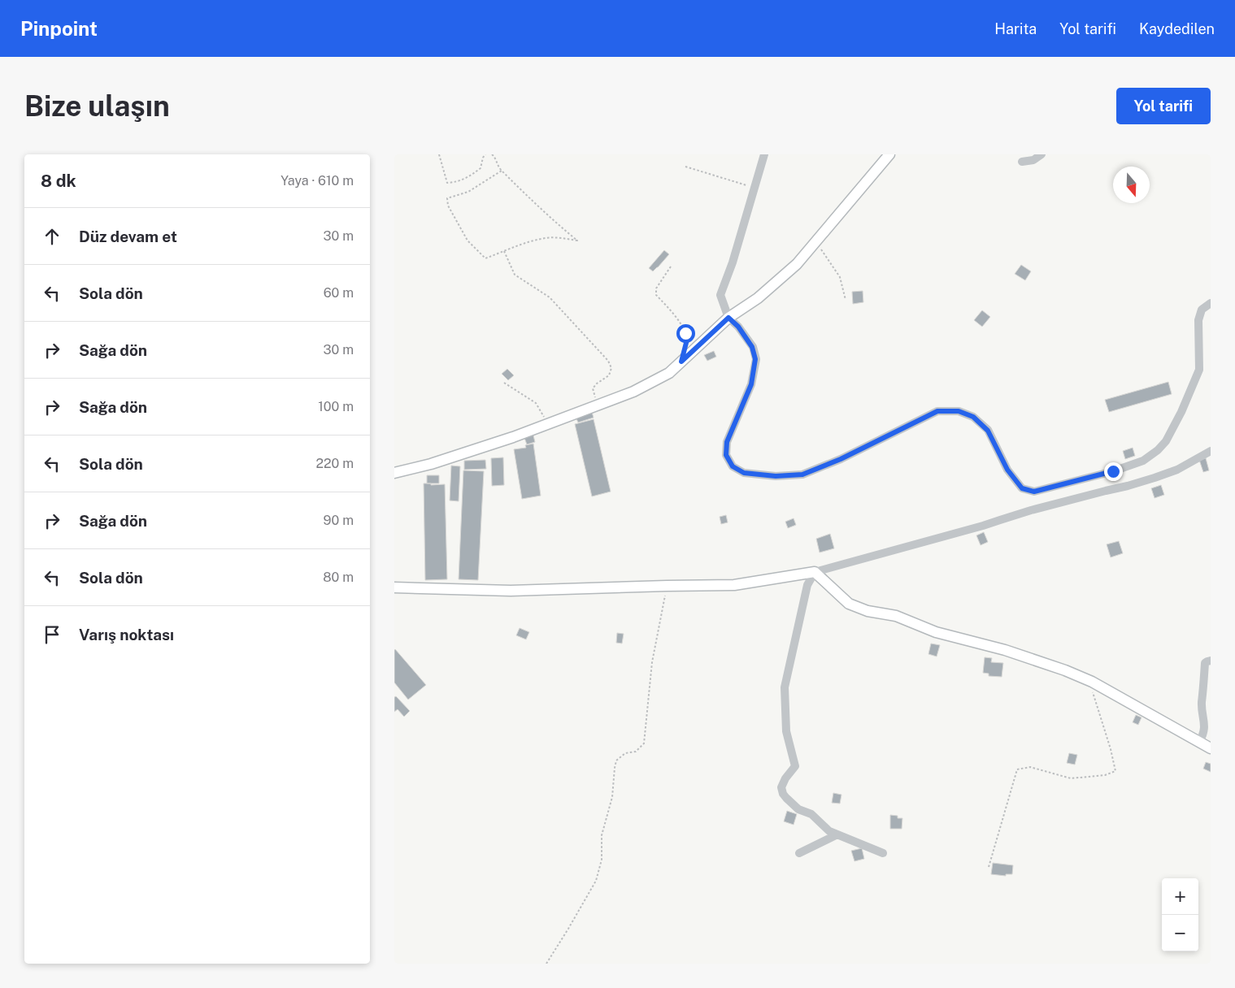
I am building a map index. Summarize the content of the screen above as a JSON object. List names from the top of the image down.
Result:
{
  "north": "bottom",
  "page": {
    "header": "Pinpoint",
    "nav": ["Harita", "Yol tarifi", "Kaydedilen"],
    "buttons": "Yol tarifi",
    "title": "Bize ulaşın",
    "heading": ["8 dk", "Yaya · 610 m"],
    "list": [
      ["Düz devam et", "30 m"],
      ["Sola dön", "60 m"],
      ["Sağa dön", "30 m"],
      ["Sağa dön", "100 m"],
      ["Sola dön", "220 m"],
      ["Sağa dön", "90 m"],
      ["Sola dön", "80 m"],
      "Varış noktası"
    ],
    "map_buttons": ["+", "−"]
  }
}
